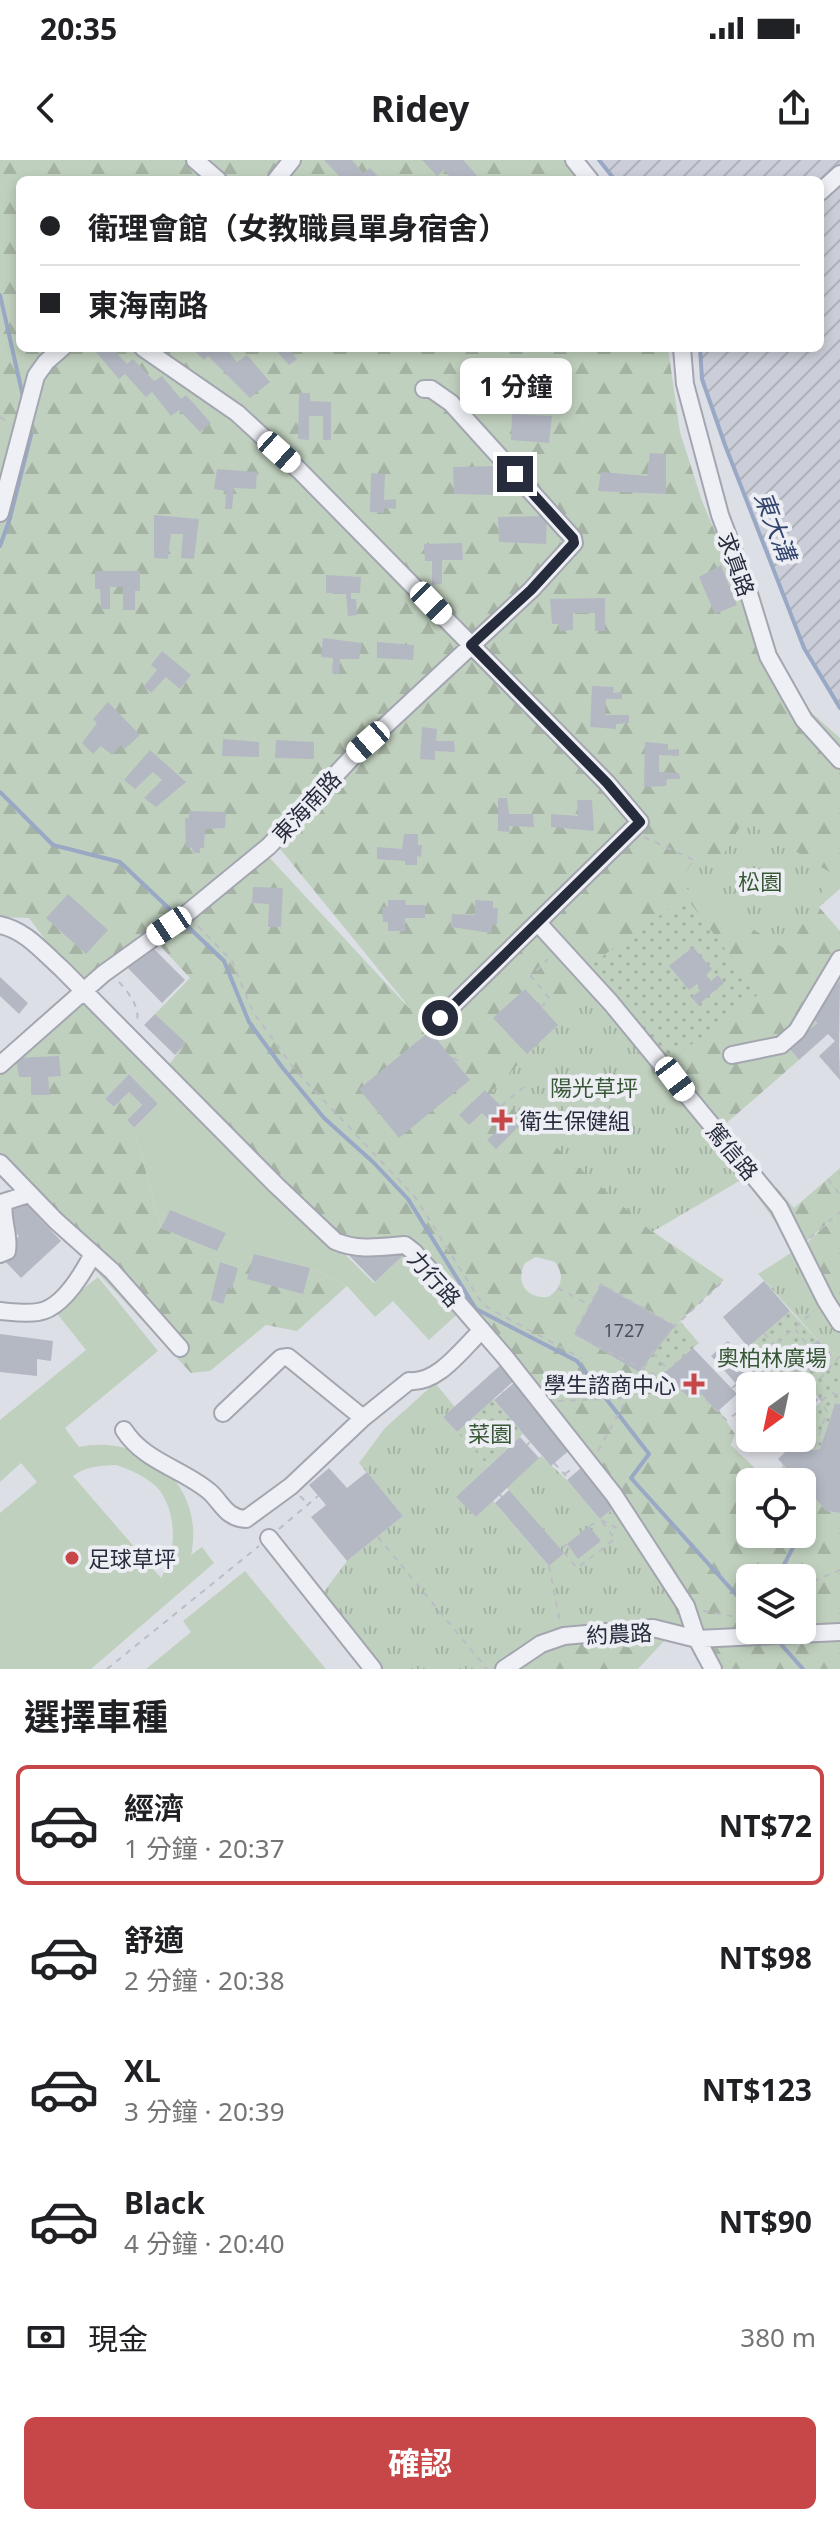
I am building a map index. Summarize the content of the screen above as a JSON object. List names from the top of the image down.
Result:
{
  "streets": {
    "street": [
      "求真路",
      "東海南路",
      "篤信路",
      "力行路",
      "約農路"
    ]
  },
  "crossings": [
    ["東海南路", "力行路"],
    ["力行路", "約農路"]
  ],
  "water": ["東大溝"],
  "parks": [
    "松園",
    "陽光草坪",
    "奧柏林廣場",
    "菜園"
  ],
  "places": {
    "health": ["衛生保健組", "學生諮商中心"],
    "other": ["足球草坪"]
  },
  "house_numbers": ["1727"],
  "north": "bottom left",
  "page": {
    "status": "20:35",
    "header": "Ridey",
    "banner": ["衛理會館（女教職員單身宿舍）", "東海南路"],
    "bubble": "1 分鐘",
    "heading": "選擇車種",
    "list": [
      {
        "name": "經濟",
        "note": "1 分鐘 · 20:37",
        "value": "NT$72"
      },
      {
        "name": "舒適",
        "note": "2 分鐘 · 20:38",
        "value": "NT$98"
      },
      {
        "name": "XL",
        "note": "3 分鐘 · 20:39",
        "value": "NT$123"
      },
      {
        "name": "Black",
        "note": "4 分鐘 · 20:40",
        "value": "NT$90"
      }
    ],
    "pay": ["現金", "380 m"],
    "buttons": "確認"
  }
}
